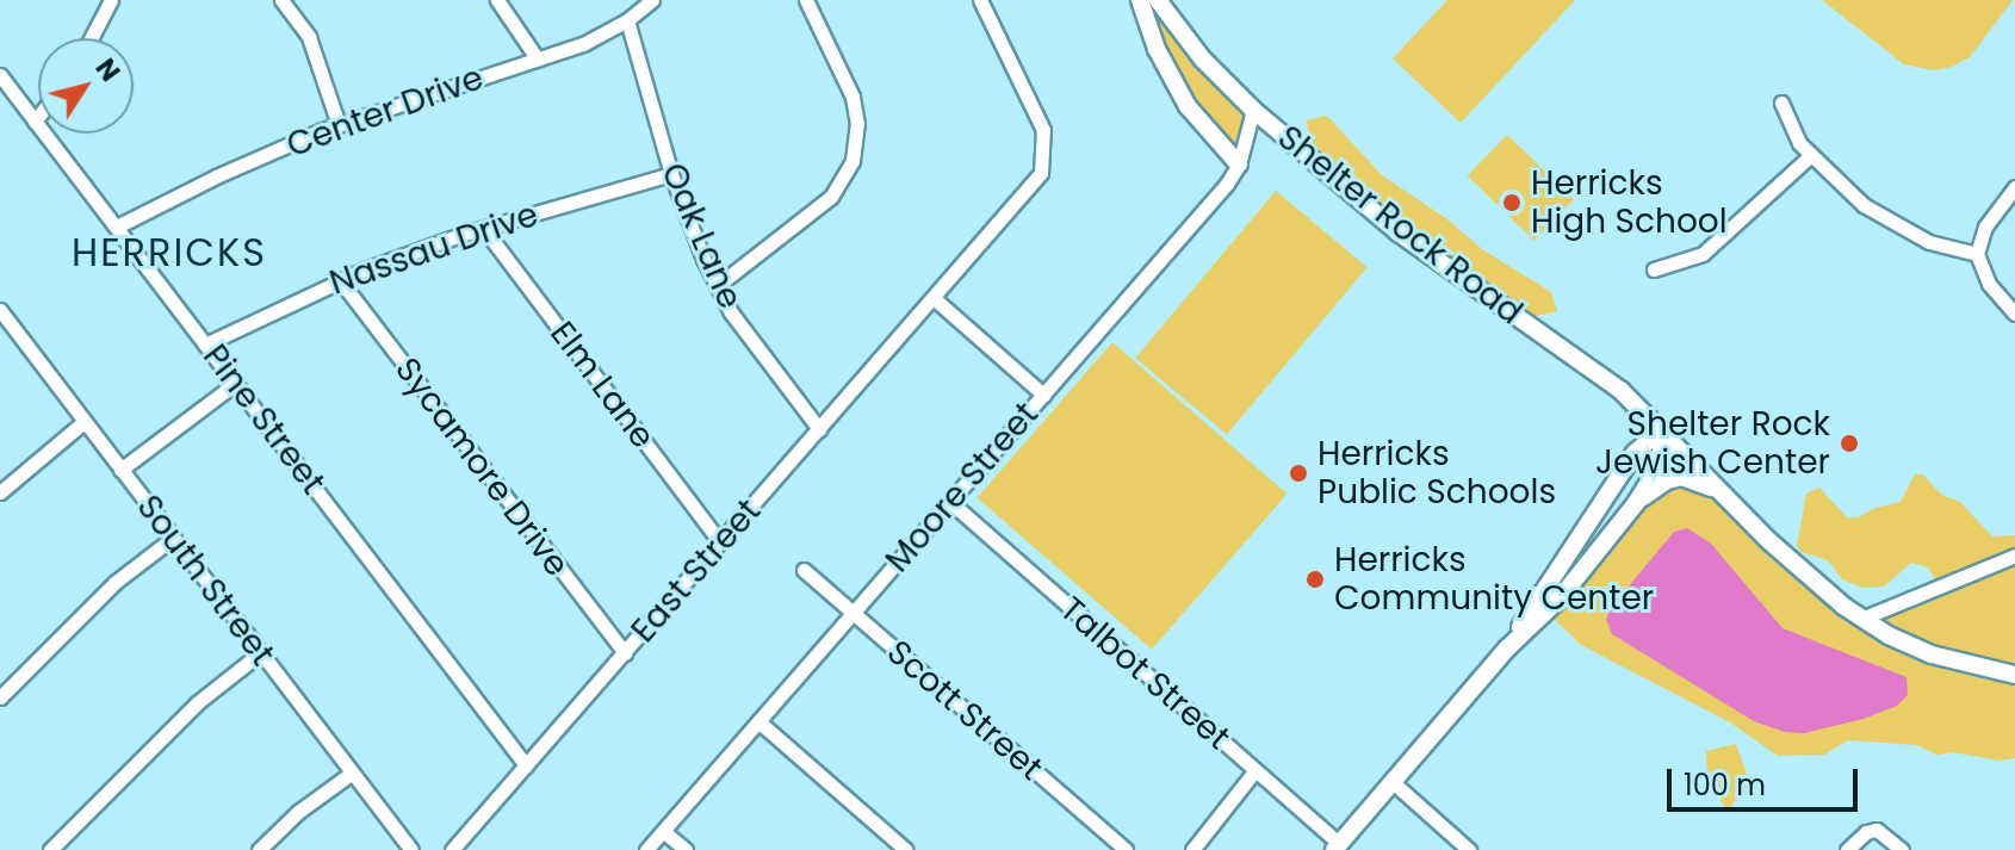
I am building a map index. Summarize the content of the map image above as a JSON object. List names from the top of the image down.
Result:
{
  "streets": {
    "main road": ["Shelter Rock Road"],
    "street": [
      "Center Drive",
      "Oak Lane",
      "Nassau Drive",
      "Elm Lane",
      "Pine Street",
      "Sycamore Drive",
      "Moore Street",
      "East Street",
      "South Street",
      "Talbot Street",
      "Scott Street"
    ]
  },
  "crossings": [
    ["Center Drive", "Oak Lane"],
    ["Center Drive", "Pine Street"],
    ["Shelter Rock Road", "Moore Street"],
    ["Oak Lane", "Nassau Drive"],
    ["Oak Lane", "East Street"],
    ["Nassau Drive", "Elm Lane"],
    ["Nassau Drive", "Pine Street"],
    ["Nassau Drive", "Sycamore Drive"],
    ["Elm Lane", "East Street"],
    ["Pine Street", "East Street"],
    ["Sycamore Drive", "East Street"],
    ["Moore Street", "Talbot Street"],
    ["Moore Street", "Scott Street"]
  ],
  "districts": ["HERRICKS"],
  "places": [
    "Herricks High School",
    "Shelter Rock Jewish Center",
    "Herricks Public Schools",
    "Herricks Community Center"
  ],
  "scale_bar": "100 m",
  "north": "top right"
}
